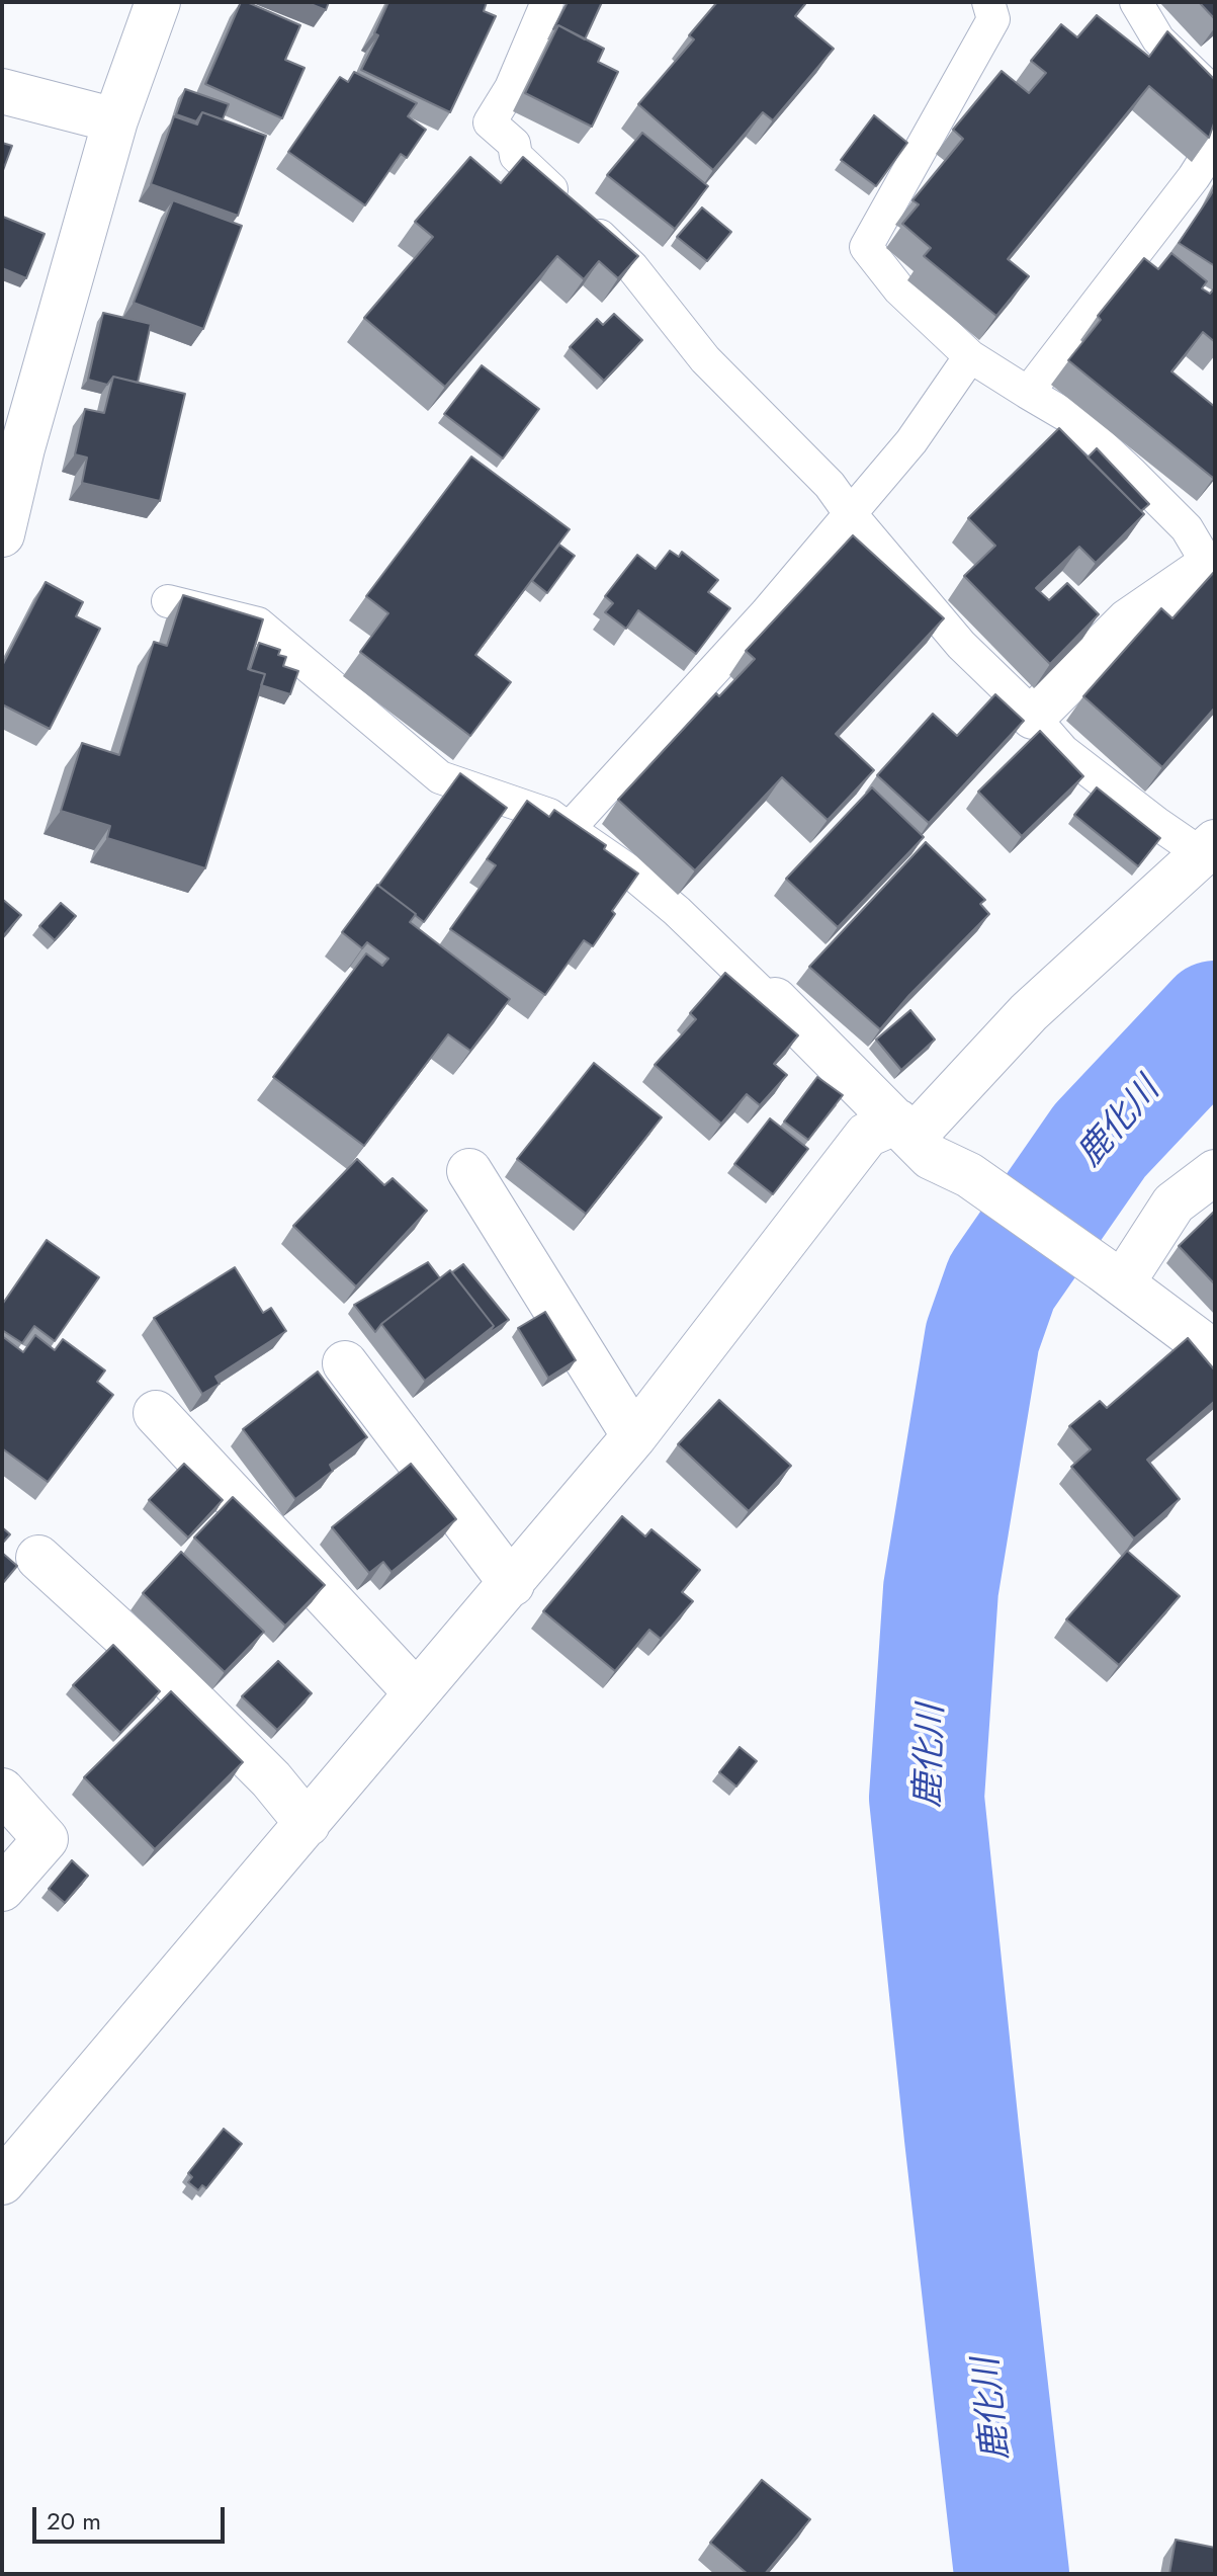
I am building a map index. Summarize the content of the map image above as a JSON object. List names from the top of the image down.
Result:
{
  "water": ["鹿化川"],
  "scale_bar": "20 m"
}
